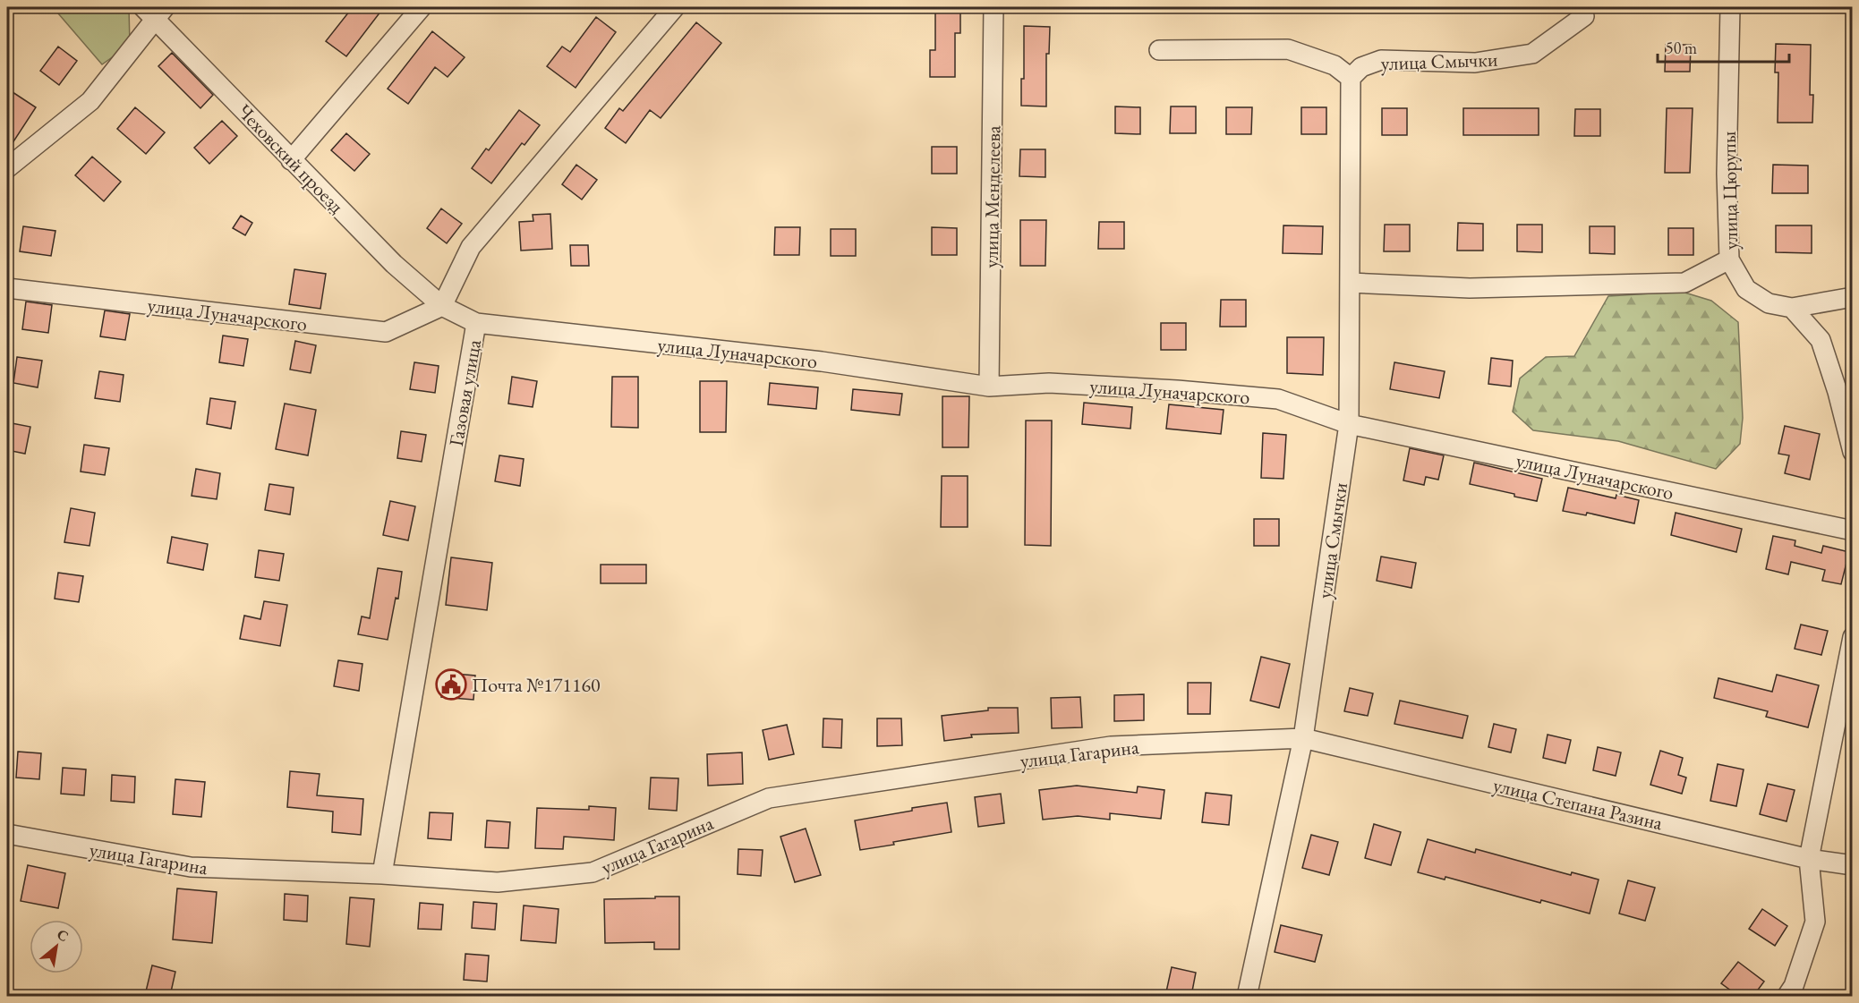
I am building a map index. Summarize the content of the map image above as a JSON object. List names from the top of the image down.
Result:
{
  "streets": {
    "street": [
      "улица Смычки",
      "Чеховский проезд",
      "улица Цюрупы",
      "улица Менделеева",
      "улица Луначарского",
      "Газовая улица",
      "улица Гагарина",
      "улица Степана Разина"
    ]
  },
  "crossings": [
    ["улица Смычки", "улица Луначарского"],
    ["улица Смычки", "улица Гагарина"],
    ["улица Смычки", "улица Степана Разина"],
    ["Чеховский проезд", "улица Луначарского"],
    ["Чеховский проезд", "Газовая улица"],
    ["улица Менделеева", "улица Луначарского"],
    ["улица Луначарского", "Газовая улица"],
    ["Газовая улица", "улица Гагарина"],
    ["улица Гагарина", "улица Степана Разина"]
  ],
  "places": {
    "public building": ["Почта №171160"]
  },
  "scale_bar": "50 m",
  "north": "top right"
}
